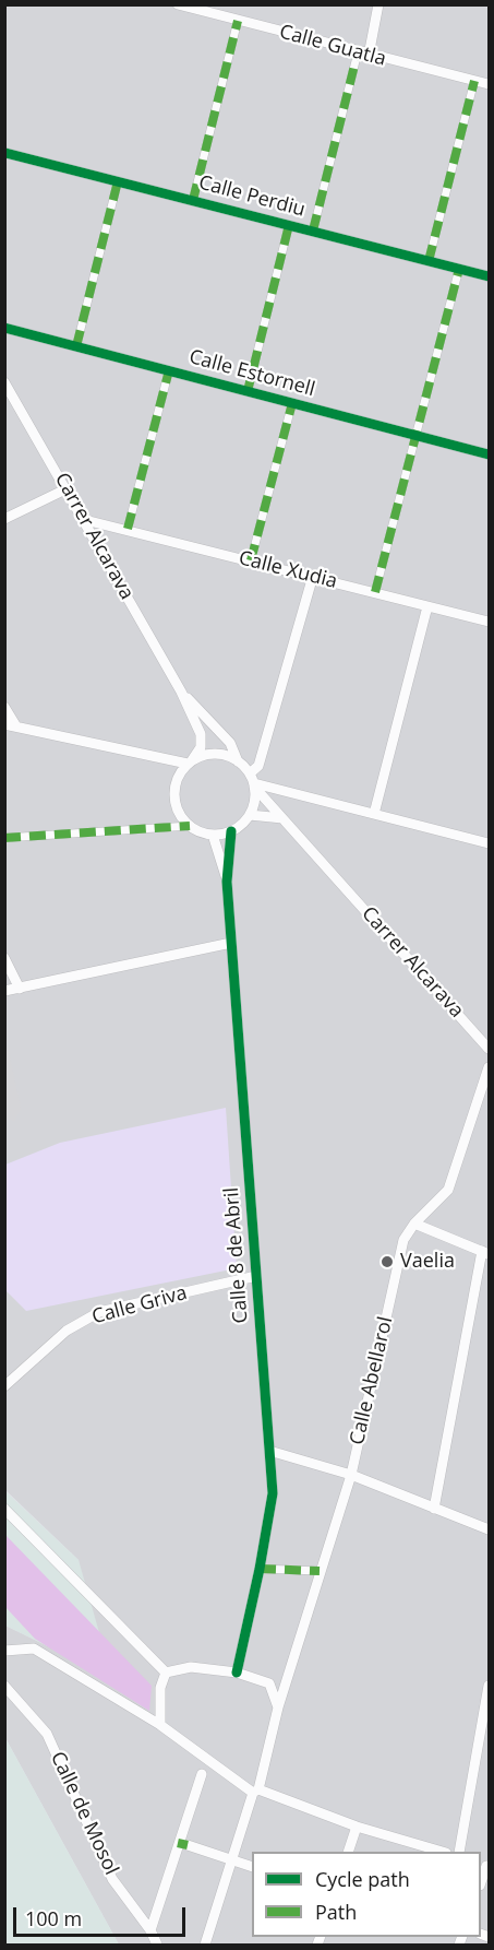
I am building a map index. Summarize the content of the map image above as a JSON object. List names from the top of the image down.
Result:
{
  "streets": {
    "street": [
      "Calle Guatla",
      "Calle Perdiu",
      "Calle Estornell",
      "Carrer Alcarava",
      "Calle Xudia",
      "Calle 8 de Abril",
      "Calle Griva",
      "Calle Abellarol",
      "Calle de Mosol"
    ]
  },
  "crossings": [
    ["Carrer Alcarava", "Calle Xudia"],
    ["Carrer Alcarava", "Calle 8 de Abril"],
    ["Calle 8 de Abril", "Calle Griva"]
  ],
  "places": ["Vaelia"],
  "legend": ["Cycle path", "Path"],
  "scale_bar": "100 m"
}
